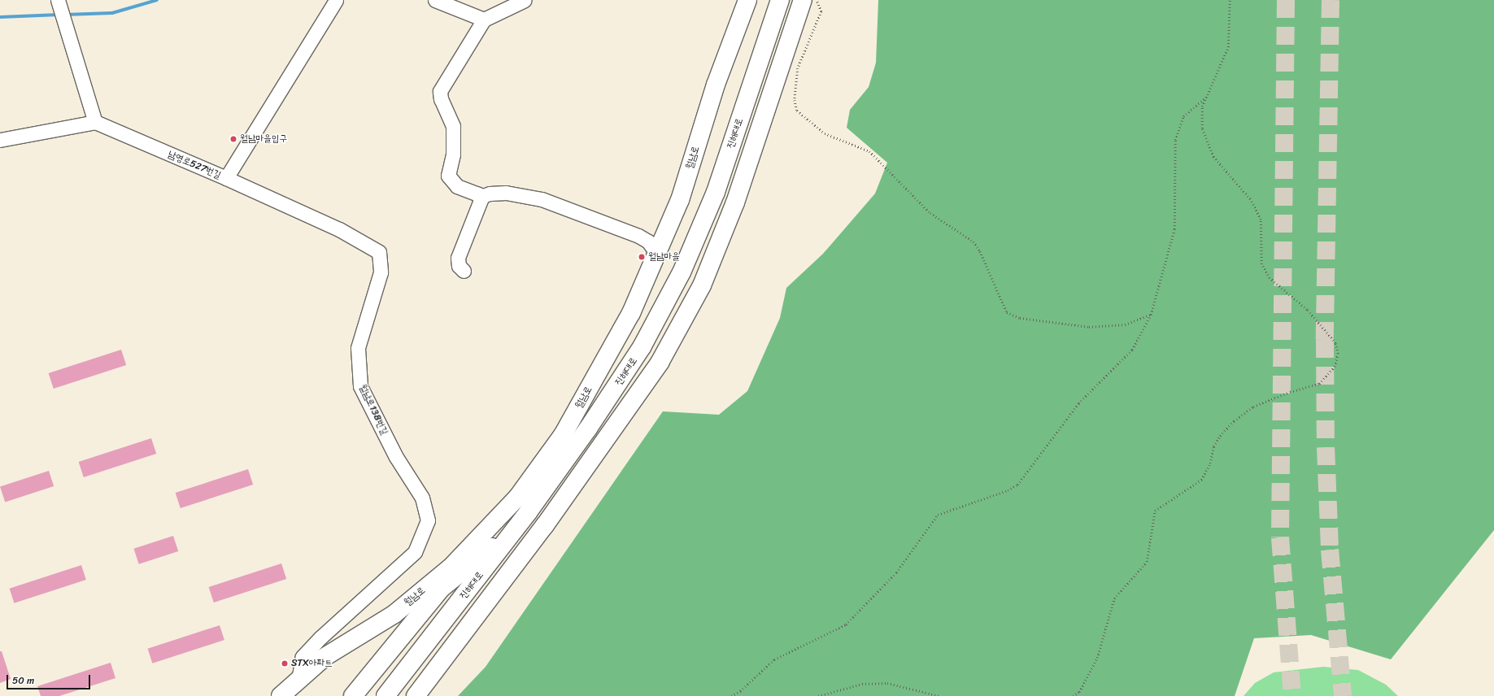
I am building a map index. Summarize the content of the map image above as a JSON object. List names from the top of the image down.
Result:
{
  "streets": {
    "main road": ["진해대로", "월남로"],
    "street": ["남영로527번길", "월남로138번길"]
  },
  "crossings": [
    ["월남로", "월남로138번길"],
    ["남영로527번길", "월남로138번길"]
  ],
  "places": ["월남마을입구", "월남마을", "STX아파트"],
  "scale_bar": "50 m"
}
